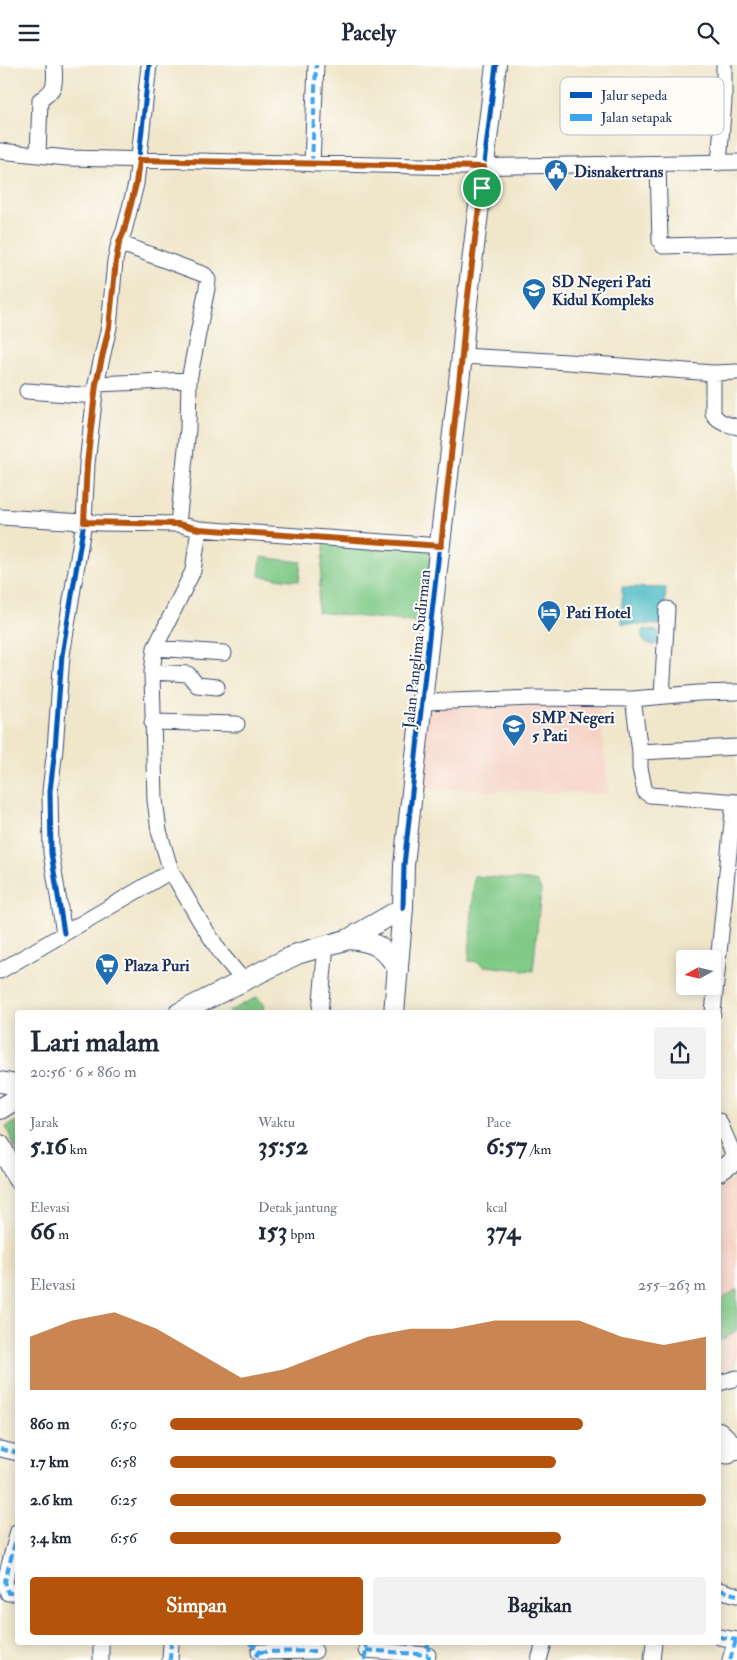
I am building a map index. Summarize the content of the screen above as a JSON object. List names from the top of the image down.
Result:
{
  "streets": {
    "main road": ["Jalan Panglima Sudirman"]
  },
  "places": {
    "public building": ["Disnakertrans"],
    "school or university": ["SD Negeri Pati Kidul Kompleks", "SMP Negeri 5 Pati"],
    "hotel": ["Pati Hotel"],
    "supermarket": ["Plaza Puri"]
  },
  "legend": ["Jalur sepeda", "Jalan setapak"],
  "north": "left",
  "page": {
    "header": "Pacely",
    "heading": ["Lari malam", "20:56 · 6 × 860 m"],
    "stats": [
      ["Jarak", "5.16 km"],
      ["Waktu", "35:52"],
      ["Pace", "6:57 /km"],
      ["Elevasi", "66 m"],
      ["Detak jantung", "153 bpm"],
      ["kcal", "374"]
    ],
    "chart": ["Elevasi", "255–263 m"],
    "list": [
      {
        "name": "860 m",
        "note": "6:50"
      },
      {
        "name": "1.7 km",
        "note": "6:58"
      },
      {
        "name": "2.6 km",
        "note": "6:25"
      },
      {
        "name": "3.4 km",
        "note": "6:56"
      }
    ],
    "buttons": ["Simpan", "Bagikan"]
  }
}
